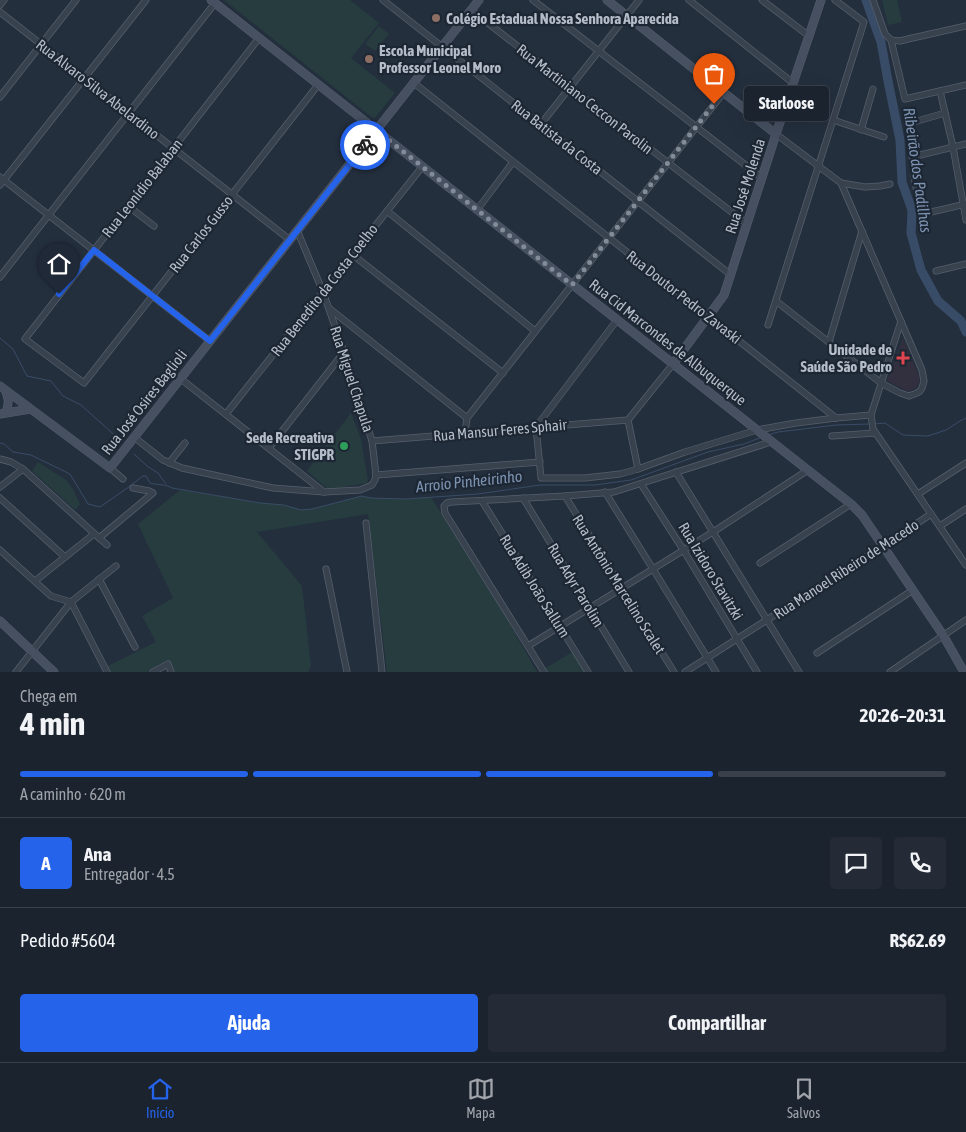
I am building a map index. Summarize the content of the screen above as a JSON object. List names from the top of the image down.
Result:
{
  "streets": {
    "street": [
      "Rua Alvaro Silva Abelardino",
      "Rua Martiniano Ceccon Parolin",
      "Rua Batista da Costa",
      "Rua José Molenda",
      "Rua Leonídio Balaban",
      "Rua Carlos Gusso",
      "Rua Benedito da Costa Coelho",
      "Rua Doutor Pedro Zavaski",
      "Rua Cid Marcondes de Albuquerque",
      "Rua Miguel Chapula",
      "Rua José Osires Baglioli",
      "Rua Mansur Feres Sphair",
      "Rua Manoel Ribeiro de Macedo",
      "Rua Izidoro Stavitzki",
      "Rua Antônio Marcelino Scalet",
      "Rua Adyr Parolim",
      "Rua Adib João Sallum"
    ]
  },
  "crossings": [
    ["Rua Alvaro Silva Abelardino", "Rua Leonídio Balaban"],
    ["Rua Alvaro Silva Abelardino", "Rua Carlos Gusso"],
    ["Rua Alvaro Silva Abelardino", "Rua José Osires Baglioli"],
    ["Rua Martiniano Ceccon Parolin", "Rua José Molenda"],
    ["Rua Martiniano Ceccon Parolin", "Rua José Osires Baglioli"],
    ["Rua Batista da Costa", "Rua José Molenda"],
    ["Rua Batista da Costa", "Rua José Osires Baglioli"],
    ["Rua José Molenda", "Rua Doutor Pedro Zavaski"],
    ["Rua Leonídio Balaban", "Rua Carlos Gusso"],
    ["Rua Leonídio Balaban", "Rua Cid Marcondes de Albuquerque"],
    ["Rua Carlos Gusso", "Rua Cid Marcondes de Albuquerque"],
    ["Rua Benedito da Costa Coelho", "Rua Cid Marcondes de Albuquerque"],
    ["Rua Benedito da Costa Coelho", "Rua Miguel Chapula"],
    ["Rua Doutor Pedro Zavaski", "Rua José Osires Baglioli"],
    ["Rua Cid Marcondes de Albuquerque", "Rua José Osires Baglioli"],
    ["Rua Cid Marcondes de Albuquerque", "Rua Manoel Ribeiro de Macedo"],
    ["Rua Miguel Chapula", "Rua José Osires Baglioli"],
    ["Rua Miguel Chapula", "Rua Mansur Feres Sphair"],
    ["Rua Manoel Ribeiro de Macedo", "Rua Izidoro Stavitzki"]
  ],
  "water": ["Ribeirão dos Padilhas", "Arroio Pinheirinho"],
  "places": {
    "other": [
      "Colégio Estadual Nossa Senhora Aparecida",
      "Escola Municipal Professor Leonel Moro",
      "Starloose",
      "Sede Recreativa STIGPR"
    ],
    "health": ["Unidade de Saúde São Pedro"]
  },
  "page": {
    "bubble": "Starloose",
    "heading": ["4 min", "Chega em", "20:26–20:31"],
    "panel": [
      "Ana",
      "Entregador · 4.5",
      "Pedido #5604",
      "R$62.69"
    ],
    "bar": "A caminho · 620 m",
    "round": "A",
    "buttons": ["Ajuda", "Compartilhar"],
    "tabs": ["Início", "Mapa", "Salvos"]
  }
}
